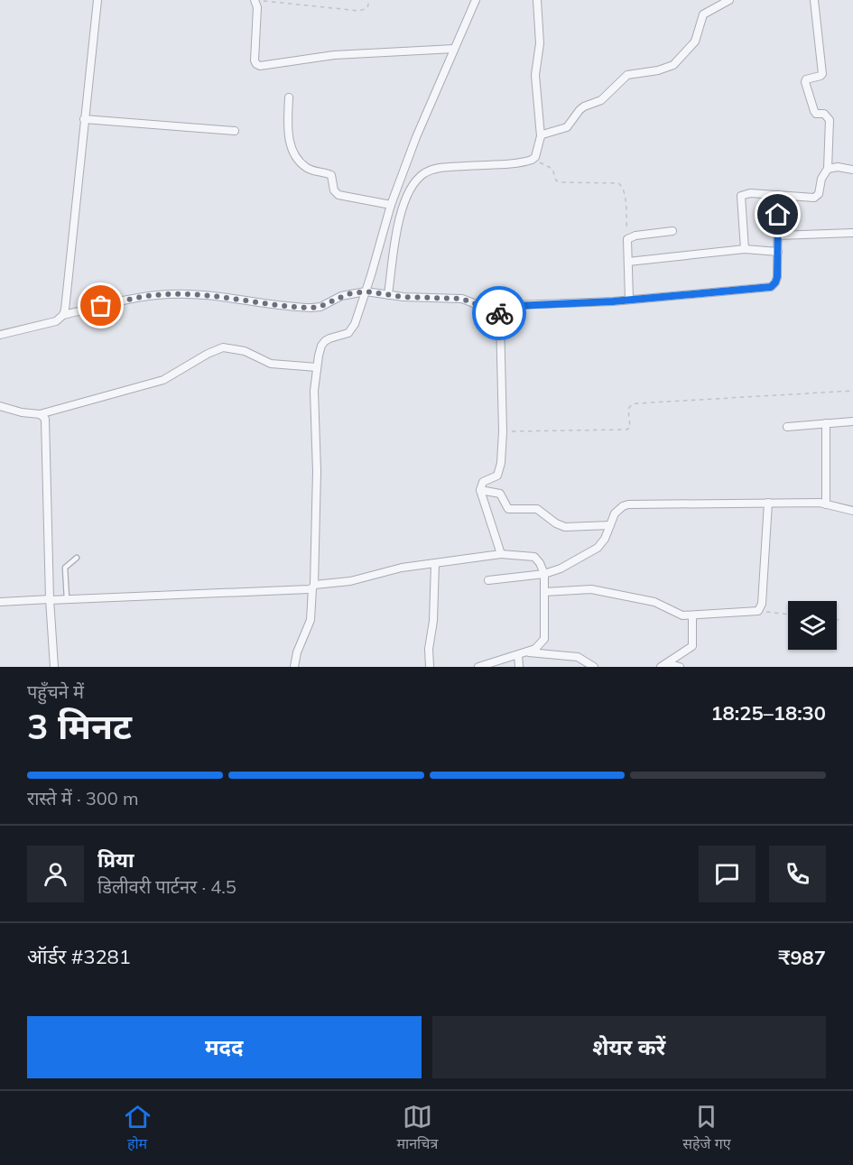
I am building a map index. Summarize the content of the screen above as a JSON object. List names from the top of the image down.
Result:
{
  "page": {
    "heading": ["3 मिनट", "पहुँचने में", "18:25–18:30"],
    "panel": [
      "प्रिया",
      "डिलीवरी पार्टनर · 4.5",
      "ऑर्डर #3281",
      "₹987"
    ],
    "bar": "रास्ते में · 300 m",
    "buttons": ["मदद", "शेयर करें"],
    "tabs": ["होम", "मानचित्र", "सहेजे गए"]
  }
}
